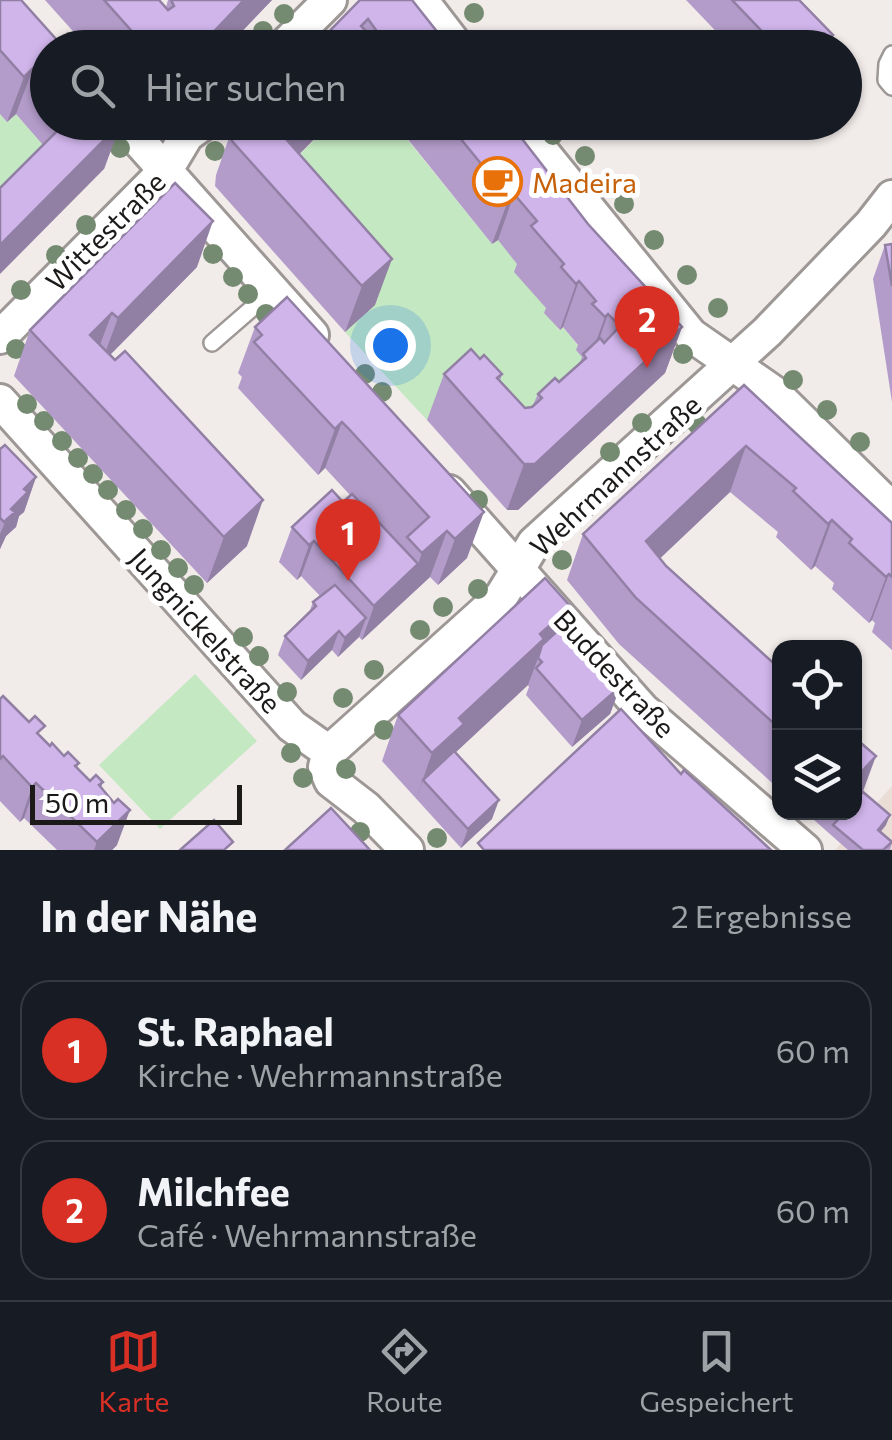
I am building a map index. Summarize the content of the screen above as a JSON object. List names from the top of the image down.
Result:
{
  "streets": {
    "street": [
      "Wittestraße",
      "Wehrmannstraße",
      "Jungnickelstraße",
      "Buddestraße"
    ]
  },
  "crossings": [
    ["Wehrmannstraße", "Jungnickelstraße"],
    ["Wehrmannstraße", "Buddestraße"]
  ],
  "places": {
    "cafe": ["Madeira"]
  },
  "scale_bar": "50 m",
  "page": {
    "search": "Hier suchen",
    "pins": ["2", "1"],
    "scale": "50 m",
    "heading": ["In der Nähe", "2 Ergebnisse"],
    "list": [
      {
        "mark": "1",
        "name": "St. Raphael",
        "note": "Kirche · Wehrmannstraße",
        "value": "60 m"
      },
      {
        "mark": "2",
        "name": "Milchfee",
        "note": "Café · Wehrmannstraße",
        "value": "60 m"
      }
    ],
    "nav": ["Karte", "Route", "Gespeichert"]
  }
}
